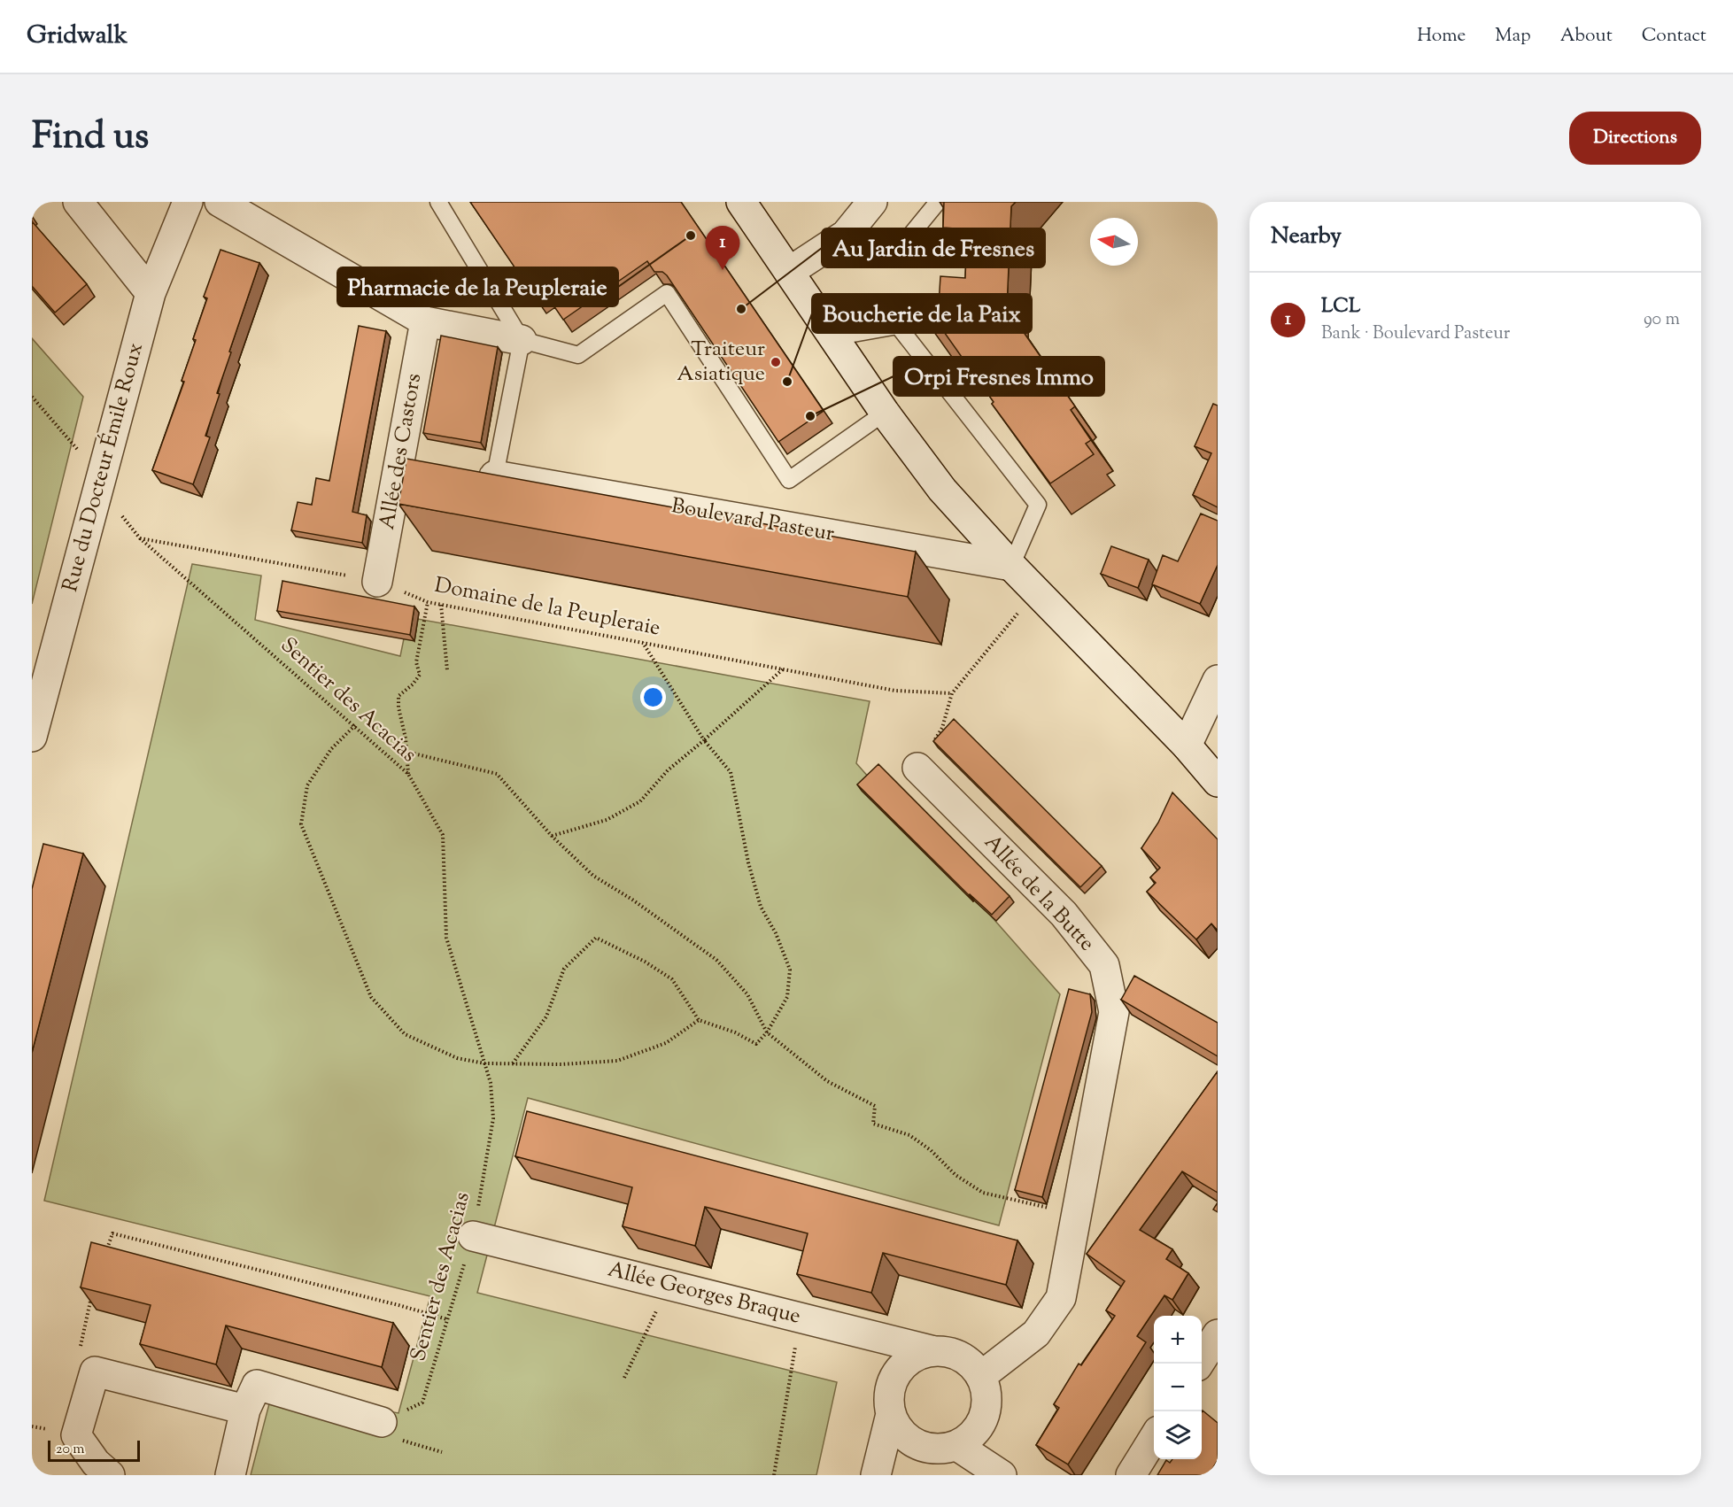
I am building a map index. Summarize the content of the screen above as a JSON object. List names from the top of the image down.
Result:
{
  "streets": {
    "street": [
      "Allée des Castors",
      "Rue du Docteur Émile Roux",
      "Boulevard Pasteur",
      "Allée de la Butte",
      "Allée Georges Braque"
    ],
    "path": ["Domaine de la Peupleraie", "Sentier des Acacias"]
  },
  "crossings": [
    ["Allée des Castors", "Domaine de la Peupleraie"],
    ["Rue du Docteur Émile Roux", "Sentier des Acacias"],
    ["Domaine de la Peupleraie", "Sentier des Acacias"],
    ["Sentier des Acacias", "Allée Georges Braque"],
    ["Allée de la Butte", "Allée Georges Braque"]
  ],
  "places": [
    "Pharmacie de la Peupleraie",
    "Au Jardin de Fresnes",
    "Traiteur Asiatique",
    "Boucherie de la Paix",
    "Orpi Fresnes Immo"
  ],
  "scale_bar": "20 m",
  "north": "left",
  "page": {
    "header": "Gridwalk",
    "nav": [
      "Home",
      "Map",
      "About",
      "Contact"
    ],
    "title": "Find us",
    "buttons": "Directions",
    "heading": "Nearby",
    "pins": "1",
    "list": [
      {
        "mark": "1",
        "name": "LCL",
        "note": "Bank · Boulevard Pasteur",
        "value": "90 m"
      }
    ],
    "map_buttons": ["+", "−"],
    "scale": "20 m"
  }
}
